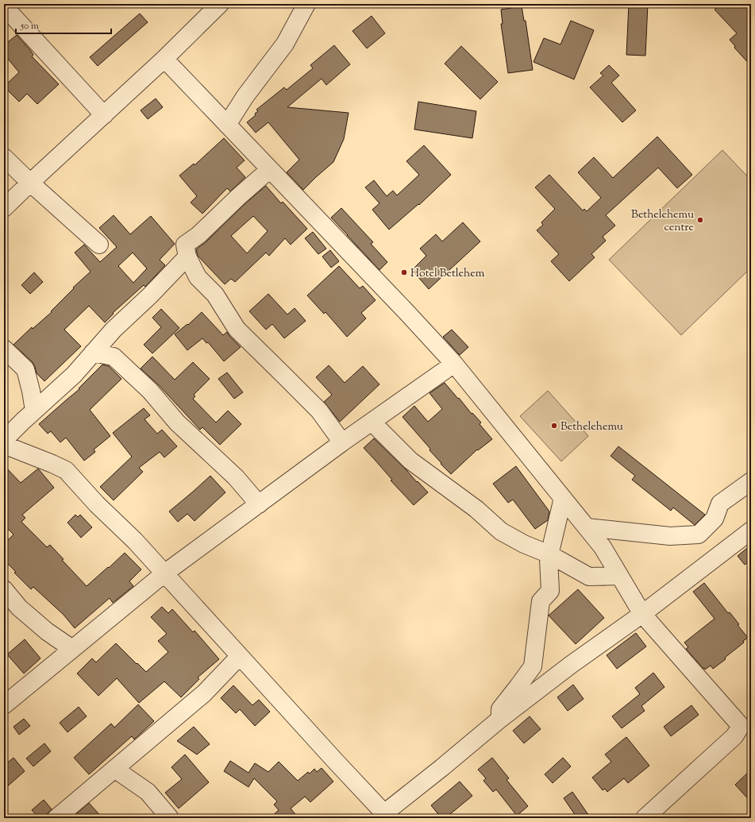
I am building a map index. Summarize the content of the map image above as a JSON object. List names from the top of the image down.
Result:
{
  "places": ["Bethelehemu centre", "Hotel Betlehem", "Bethelehemu"],
  "scale_bar": "50 m"
}
